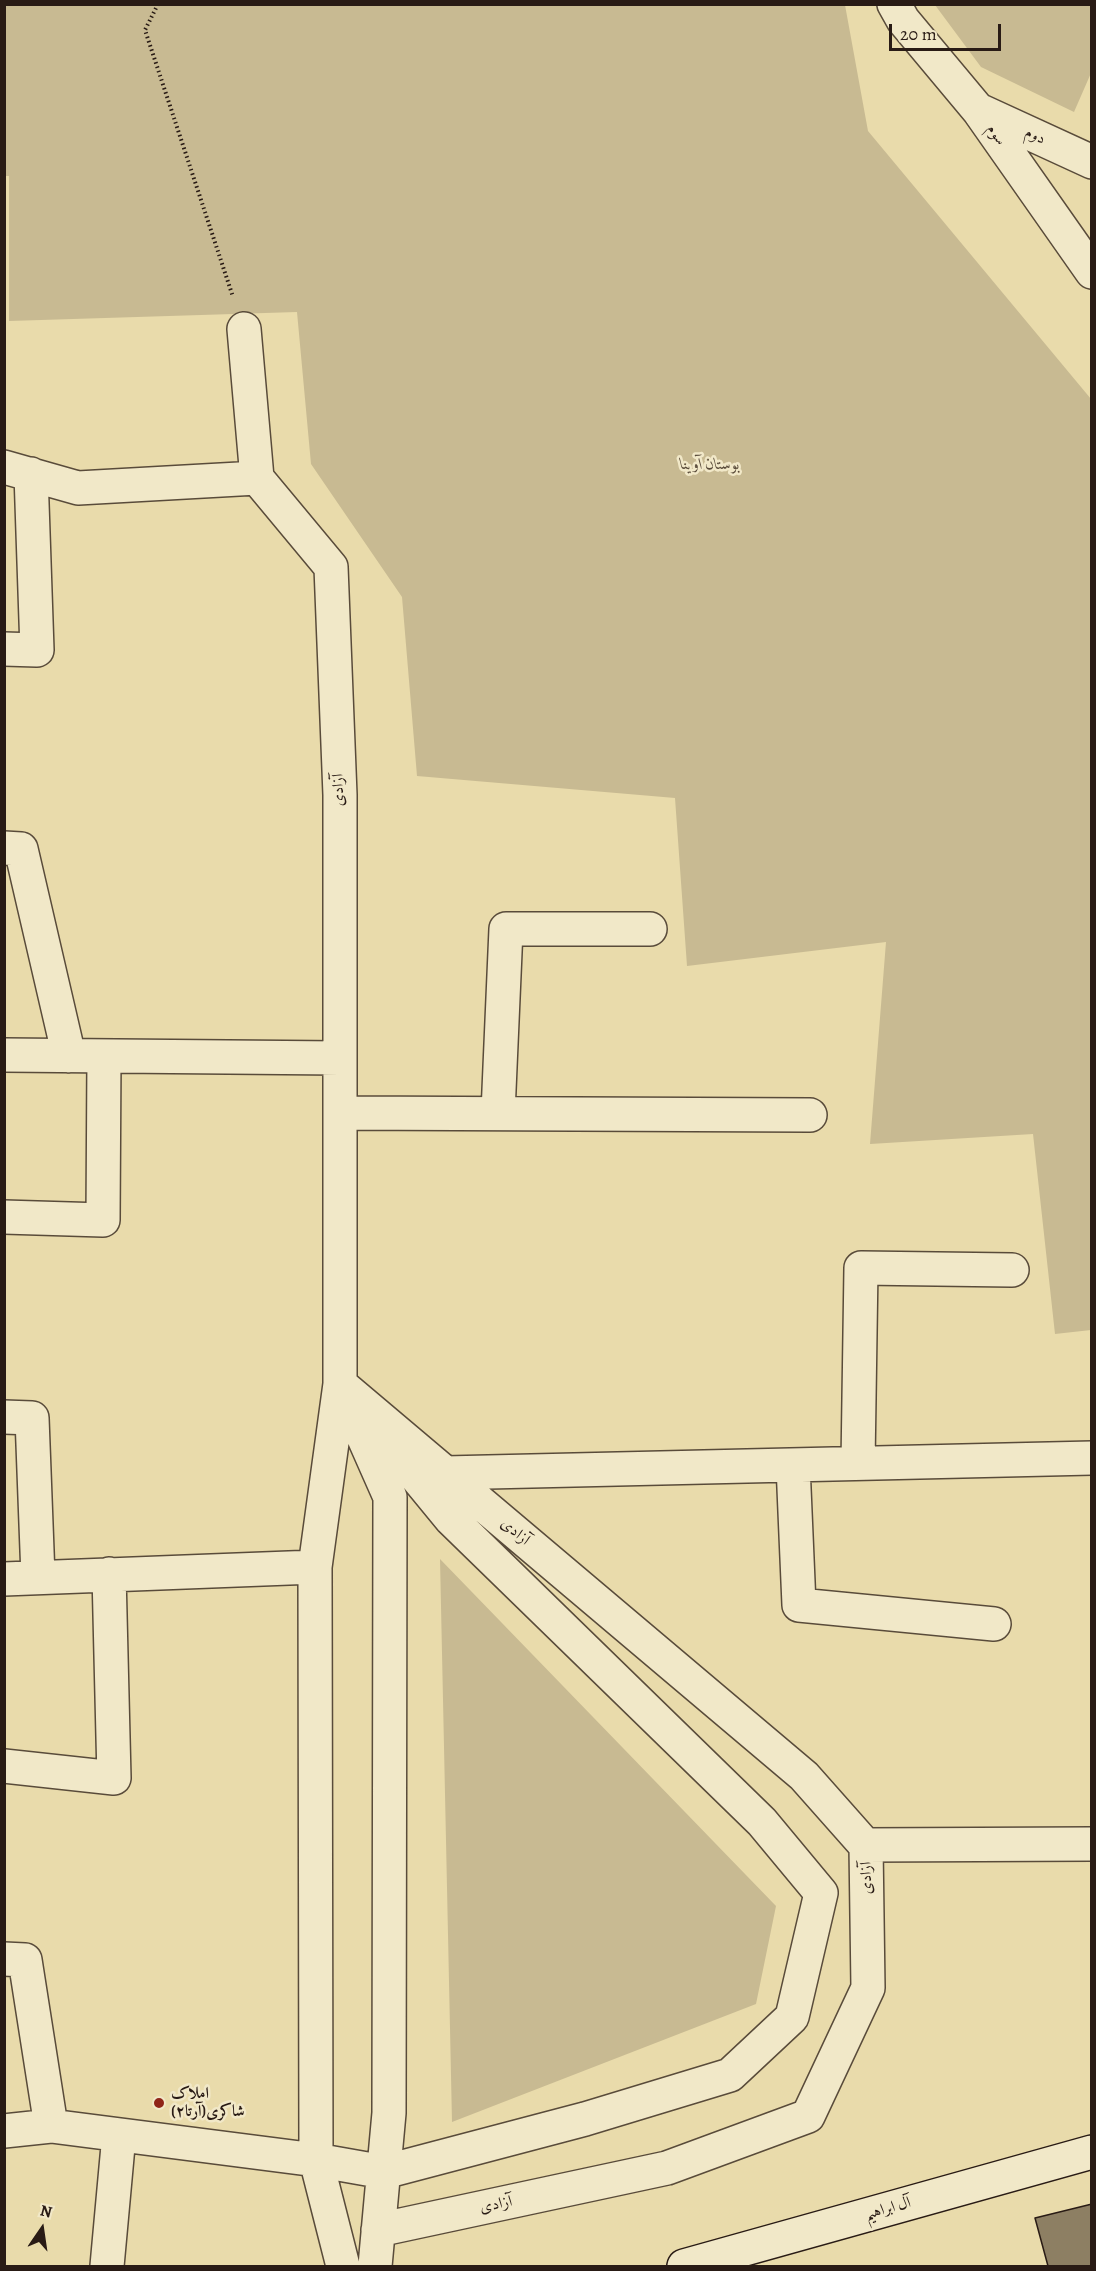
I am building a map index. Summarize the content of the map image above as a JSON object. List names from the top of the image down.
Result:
{
  "streets": {
    "street": [
      "سوم",
      "دوم",
      "آزادی",
      "آل ابراهیم"
    ]
  },
  "crossings": [
    ["سوم", "دوم"]
  ],
  "parks": ["بوستان آوینا"],
  "places": ["املاک شاکری(آرتا۲)"],
  "scale_bar": "20 m",
  "north": "top"
}
